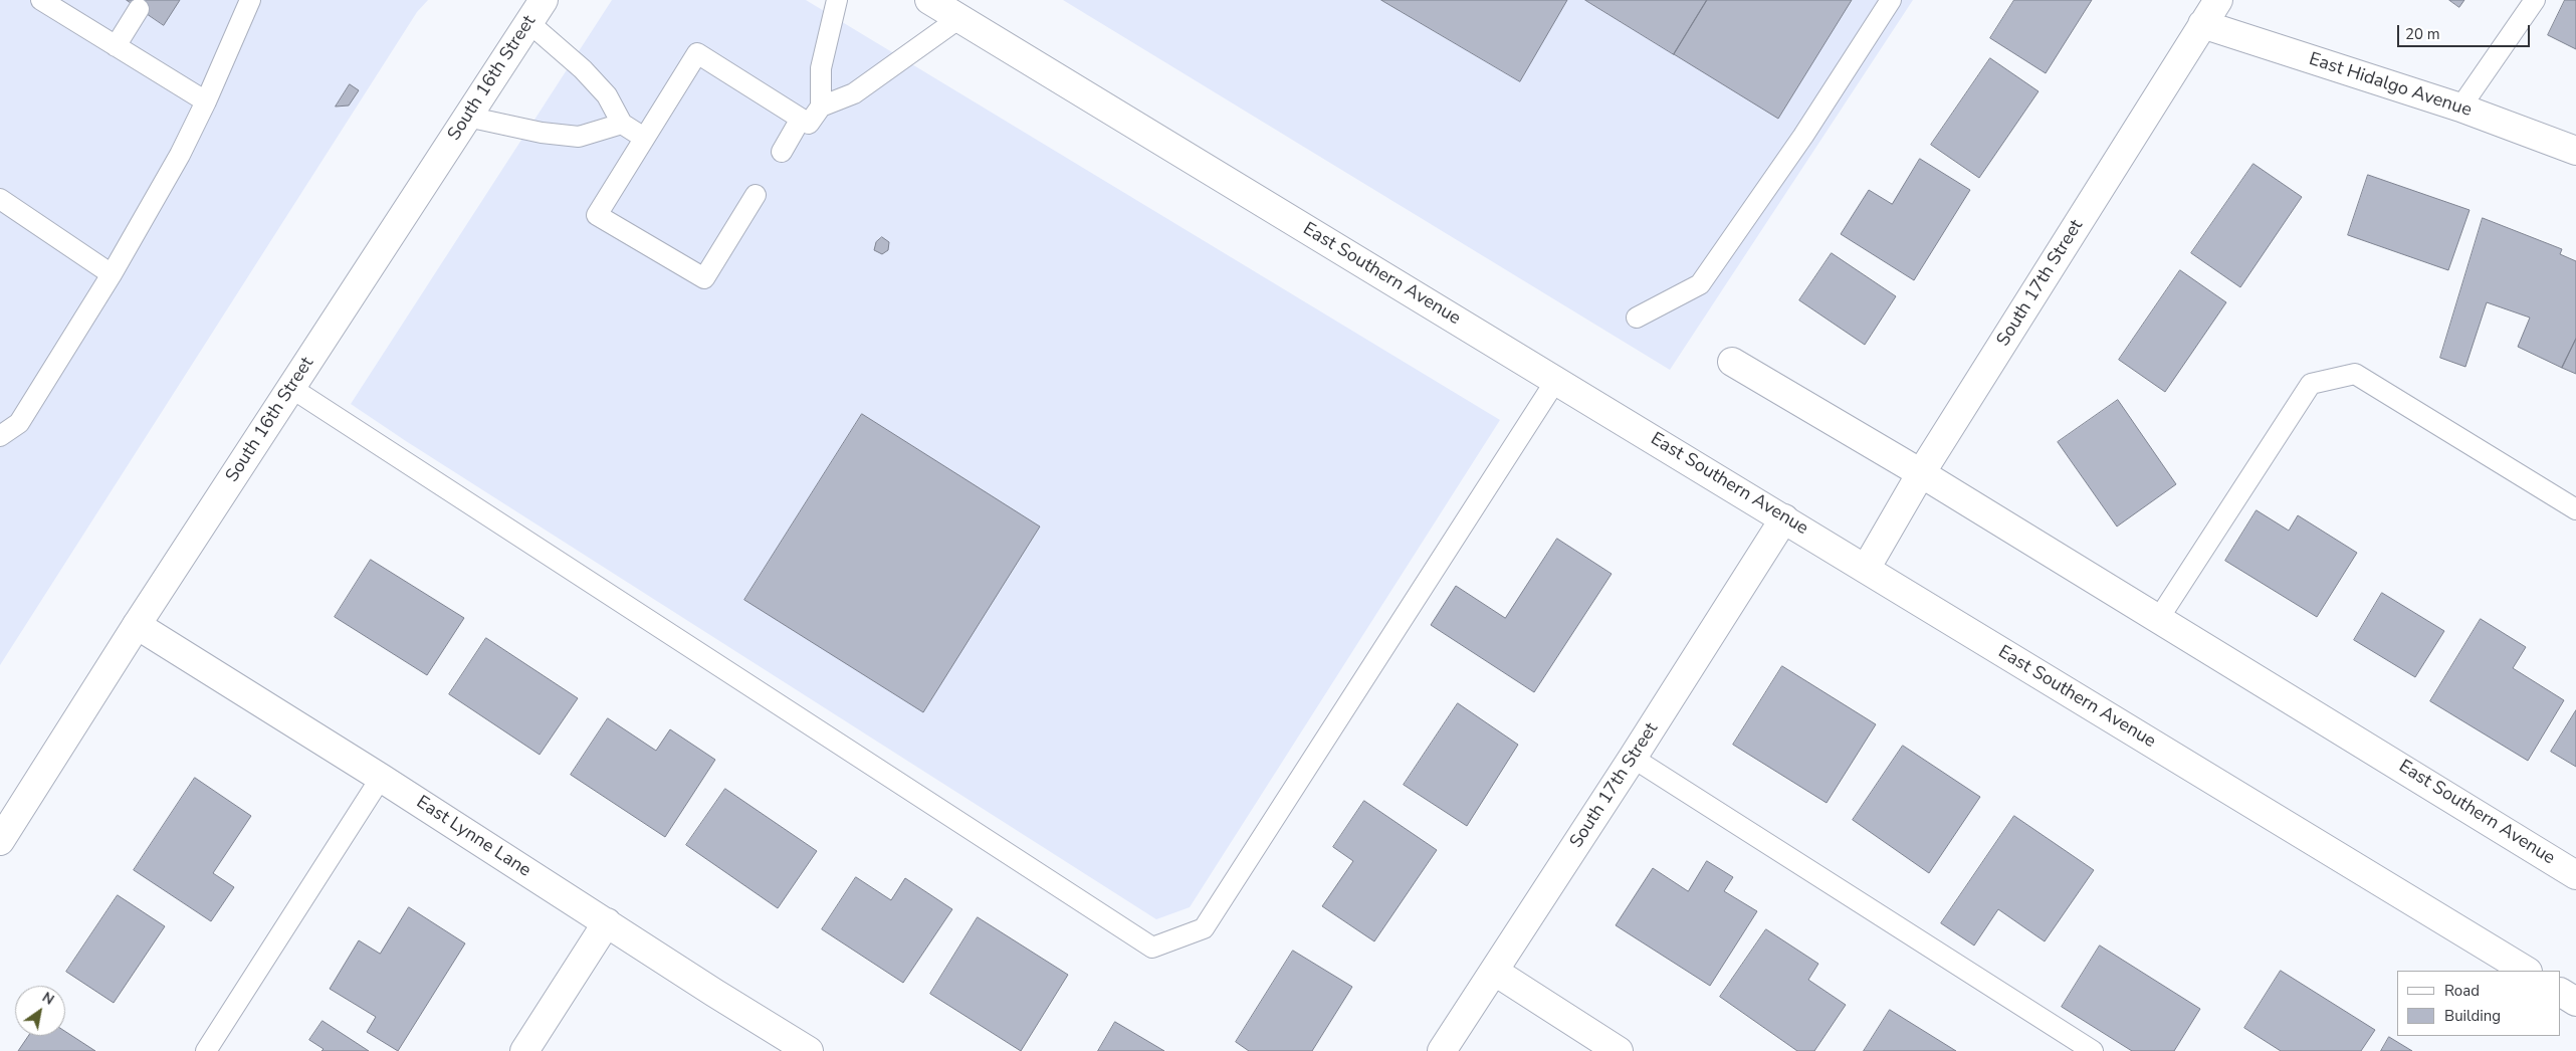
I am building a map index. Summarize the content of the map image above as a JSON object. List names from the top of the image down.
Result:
{
  "streets": {
    "street": [
      "South 16th Street",
      "East Hidalgo Avenue",
      "East Southern Avenue",
      "South 17th Street",
      "East Lynne Lane"
    ]
  },
  "crossings": [
    ["South 16th Street", "East Lynne Lane"],
    ["East Hidalgo Avenue", "South 17th Street"],
    ["East Southern Avenue", "South 17th Street"]
  ],
  "legend": ["Road", "Building"],
  "scale_bar": "20 m",
  "north": "top right"
}
